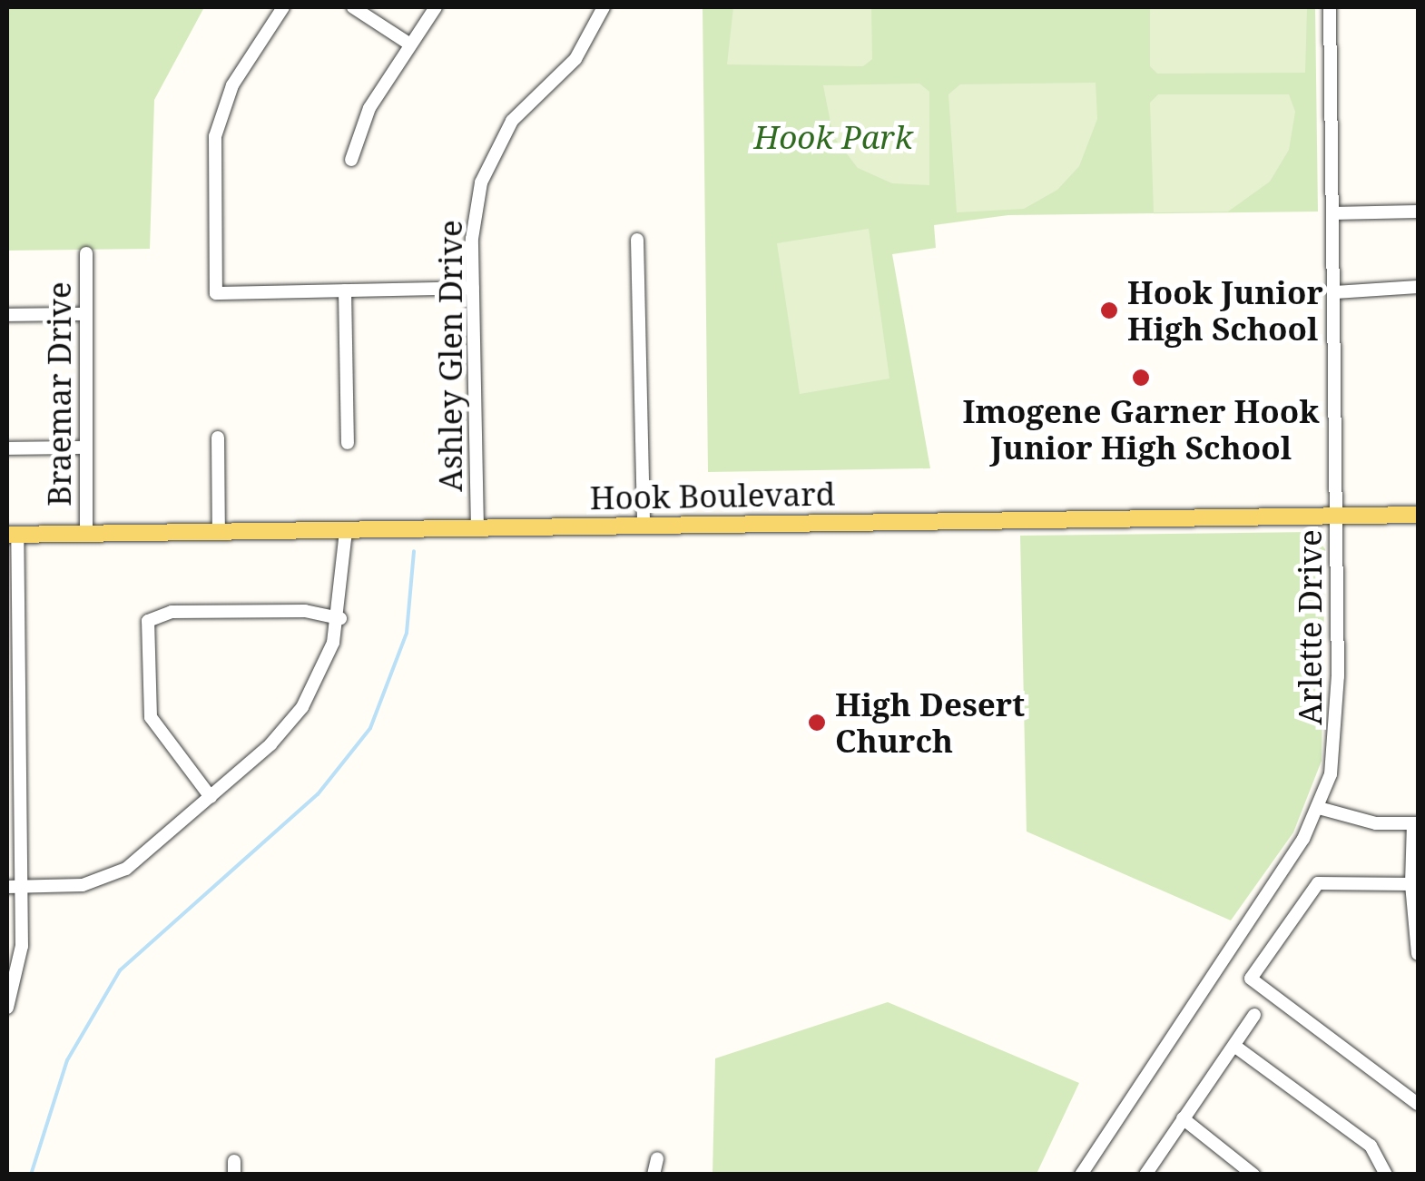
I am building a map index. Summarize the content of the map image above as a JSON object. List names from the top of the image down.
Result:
{
  "streets": {
    "main road": ["Hook Boulevard"],
    "street": ["Ashley Glen Drive", "Braemar Drive", "Arlette Drive"]
  },
  "crossings": [
    ["Ashley Glen Drive", "Hook Boulevard"],
    ["Braemar Drive", "Hook Boulevard"],
    ["Hook Boulevard", "Arlette Drive"]
  ],
  "parks": ["Hook Park"],
  "places": ["Hook Junior High School", "Imogene Garner Hook Junior High School", "High Desert Church"]
}
